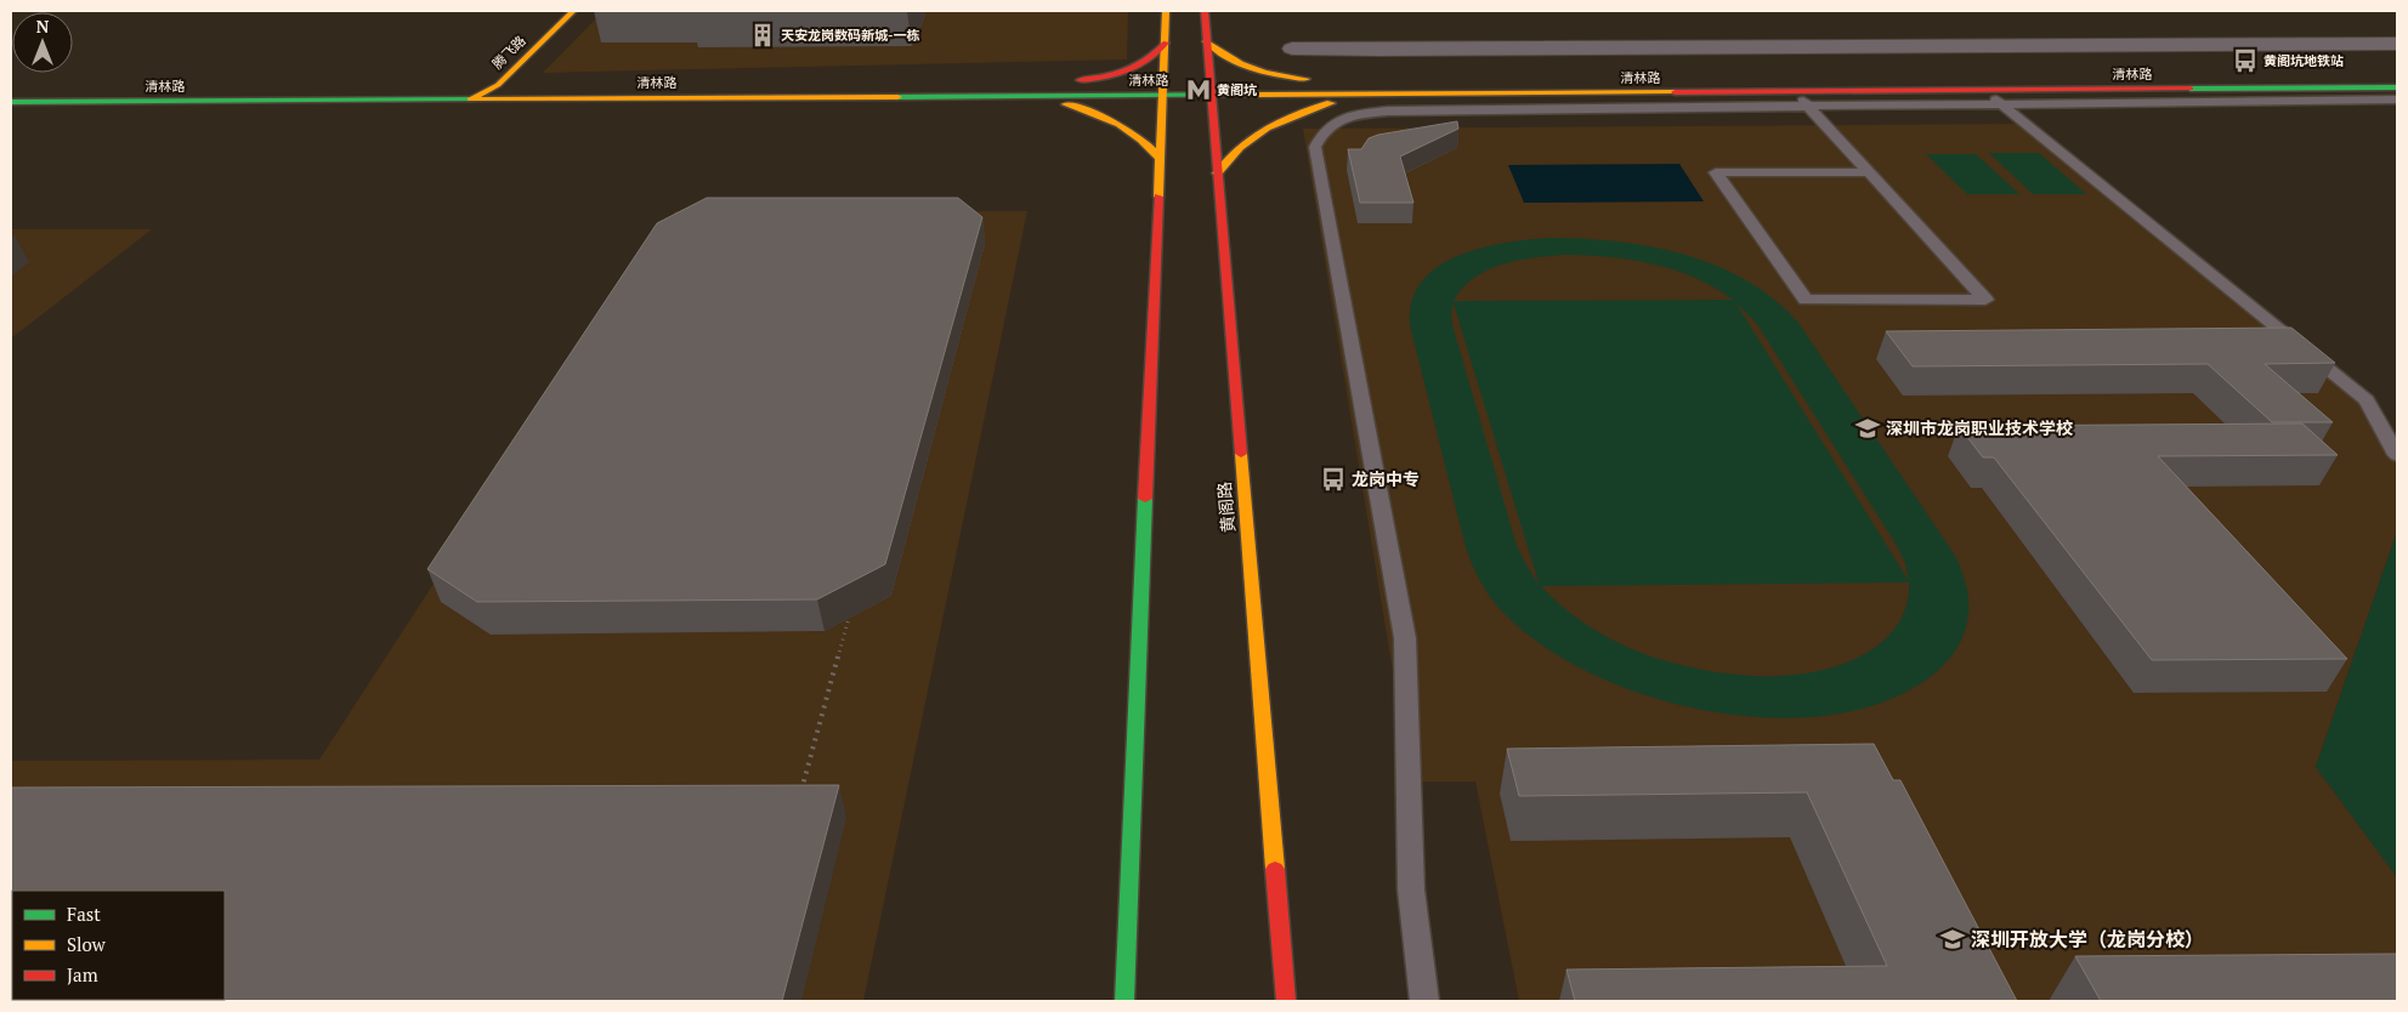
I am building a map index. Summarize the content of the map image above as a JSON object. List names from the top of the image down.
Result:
{
  "streets": {
    "main road": ["腾飞路", "清林路", "黄阁路"]
  },
  "crossings": [
    ["腾飞路", "清林路"],
    ["清林路", "黄阁路"]
  ],
  "places": {
    "building": ["天安龙岗数码新城-一栋"],
    "bus stop": ["黄阁坑地铁站", "龙岗中专"],
    "metro station": ["黄阁坑"],
    "school or university": ["深圳市龙岗职业技术学校", "深圳开放大学（龙岗分校）"]
  },
  "legend": ["Fast", "Slow", "Jam"],
  "north": "top"
}
